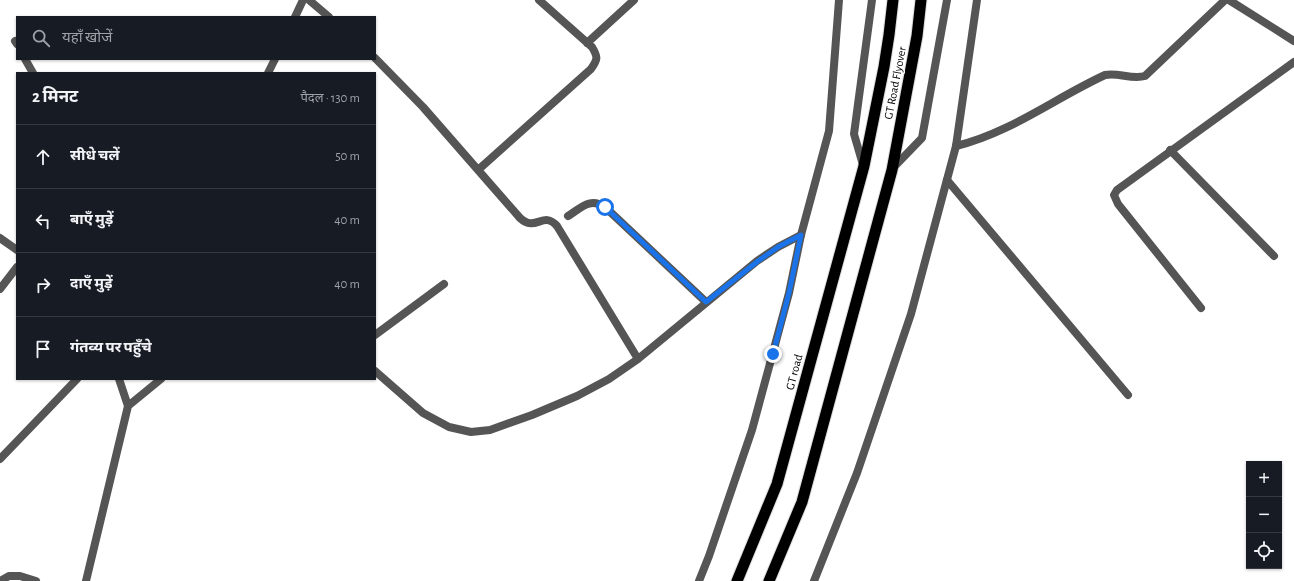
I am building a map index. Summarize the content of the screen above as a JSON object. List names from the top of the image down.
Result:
{
  "streets": {
    "highway": ["GT Road Flyover", "GT road"]
  },
  "crossings": [
    ["GT Road Flyover", "GT road"]
  ],
  "page": {
    "search": "यहाँ खोजें",
    "heading": ["2 मिनट", "पैदल · 130 m"],
    "list": [
      ["सीधे चलें", "50 m"],
      ["बाएँ मुड़ें", "40 m"],
      ["दाएँ मुड़ें", "40 m"],
      "गंतव्य पर पहुँचे"
    ],
    "map_buttons": ["+", "−"]
  }
}
